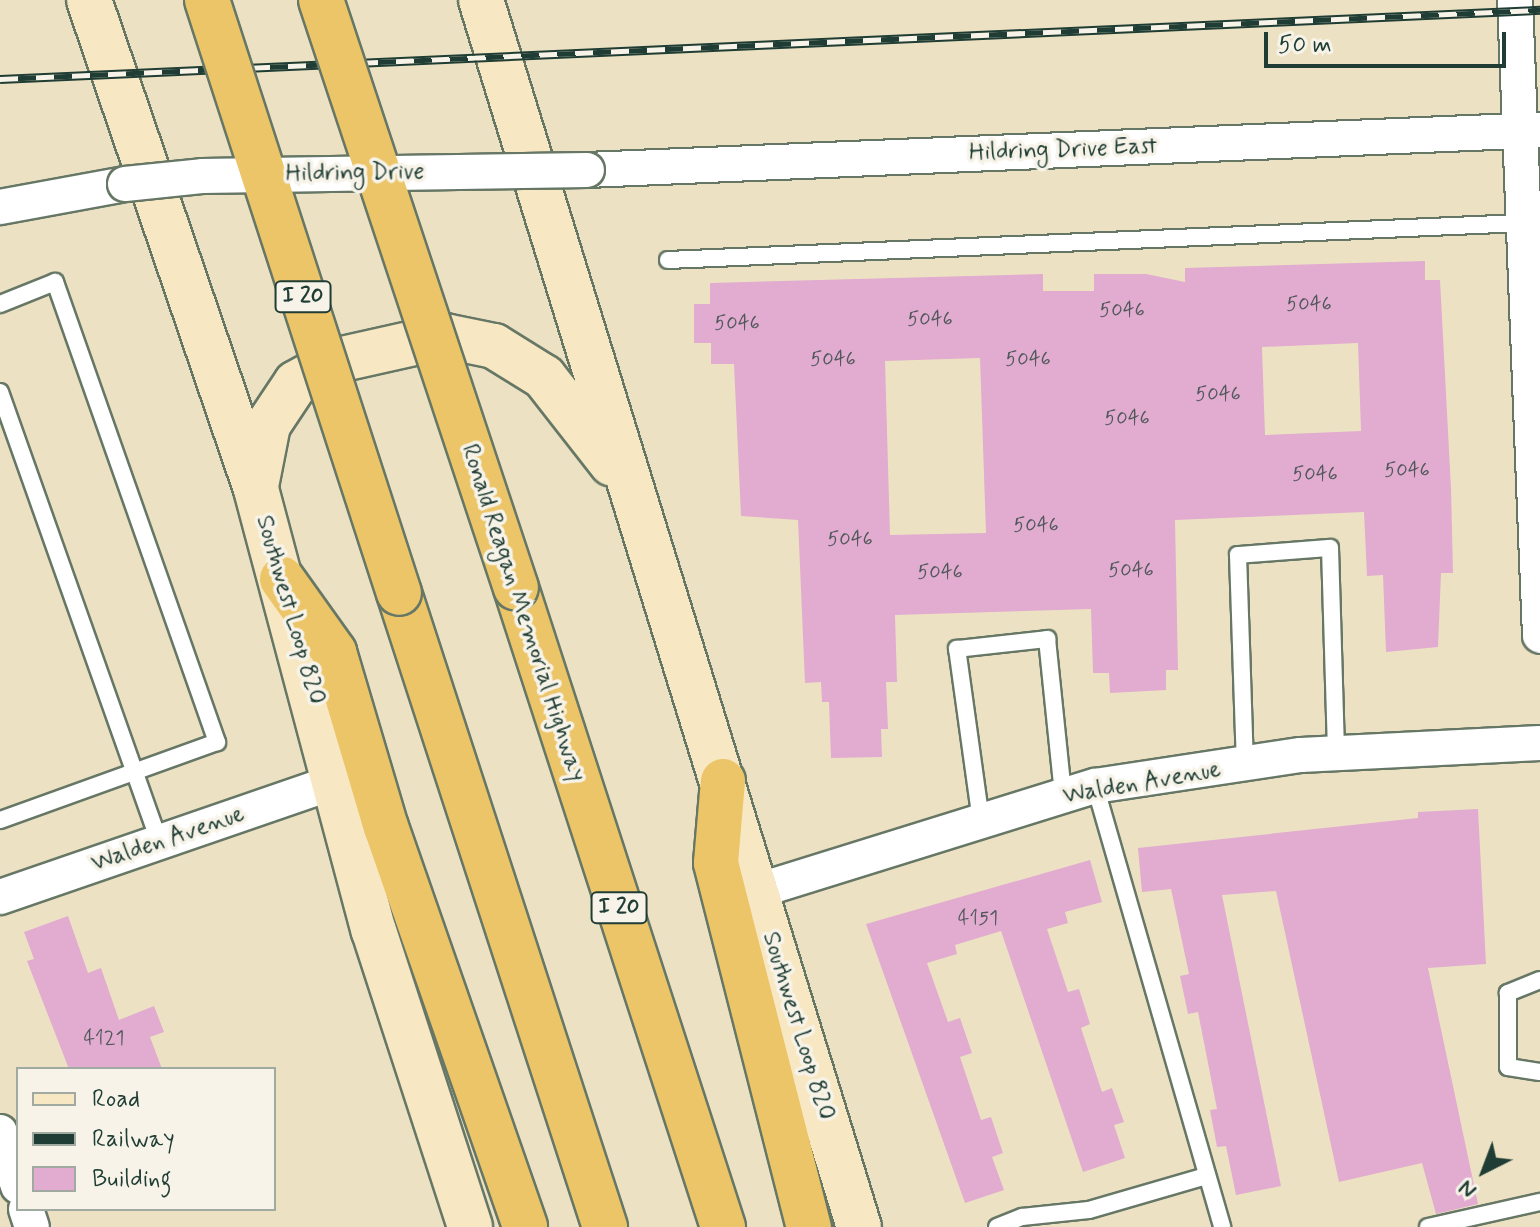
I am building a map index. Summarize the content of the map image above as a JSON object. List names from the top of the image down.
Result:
{
  "streets": {
    "highway": ["I 20", "Ronald Reagan Memorial Highway"],
    "main road": ["Southwest Loop 820"],
    "street": ["Hildring Drive East", "Hildring Drive", "Walden Avenue"]
  },
  "crossings": [
    ["Hildring Drive East", "Hildring Drive"],
    ["Southwest Loop 820", "Walden Avenue"]
  ],
  "house_numbers": [
    "5046",
    "5046",
    "5046",
    "5046",
    "5046",
    "5046",
    "5046",
    "5046",
    "5046",
    "5046",
    "5046",
    "5046",
    "5046",
    "5046",
    "4151",
    "4121"
  ],
  "legend": ["Road", "Railway", "Building"],
  "scale_bar": "50 m",
  "north": "bottom left"
}
